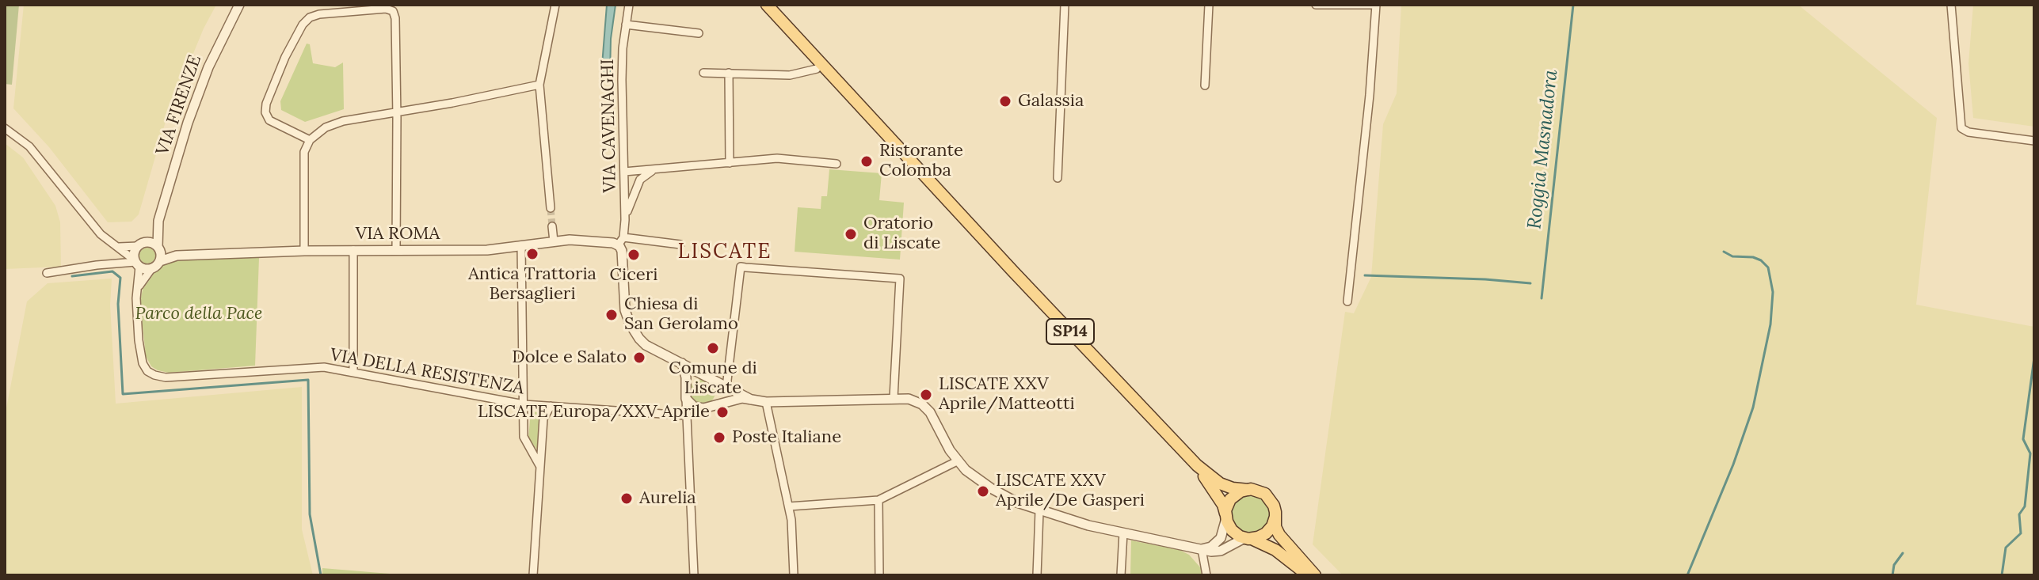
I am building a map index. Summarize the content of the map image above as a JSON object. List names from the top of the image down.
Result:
{
  "streets": {
    "main road": ["SP14"],
    "street": [
      "VIA FIRENZE",
      "VIA CAVENAGHI",
      "VIA ROMA",
      "VIA DELLA RESISTENZA"
    ]
  },
  "crossings": [
    ["VIA FIRENZE", "VIA ROMA"],
    ["VIA CAVENAGHI", "VIA ROMA"]
  ],
  "districts": ["LISCATE"],
  "water": ["Roggia Masnadora"],
  "parks": ["Parco della Pace"],
  "places": [
    "Galassia",
    "Ristorante Colomba",
    "Oratorio di Liscate",
    "Antica Trattoria Bersaglieri",
    "Ciceri",
    "Chiesa di San Gerolamo",
    "Comune di Liscate",
    "Dolce e Salato",
    "LISCATE XXV Aprile/Matteotti",
    "LISCATE Europa/XXV Aprile",
    "Poste Italiane",
    "LISCATE XXV Aprile/De Gasperi",
    "Aurelia"
  ]
}
